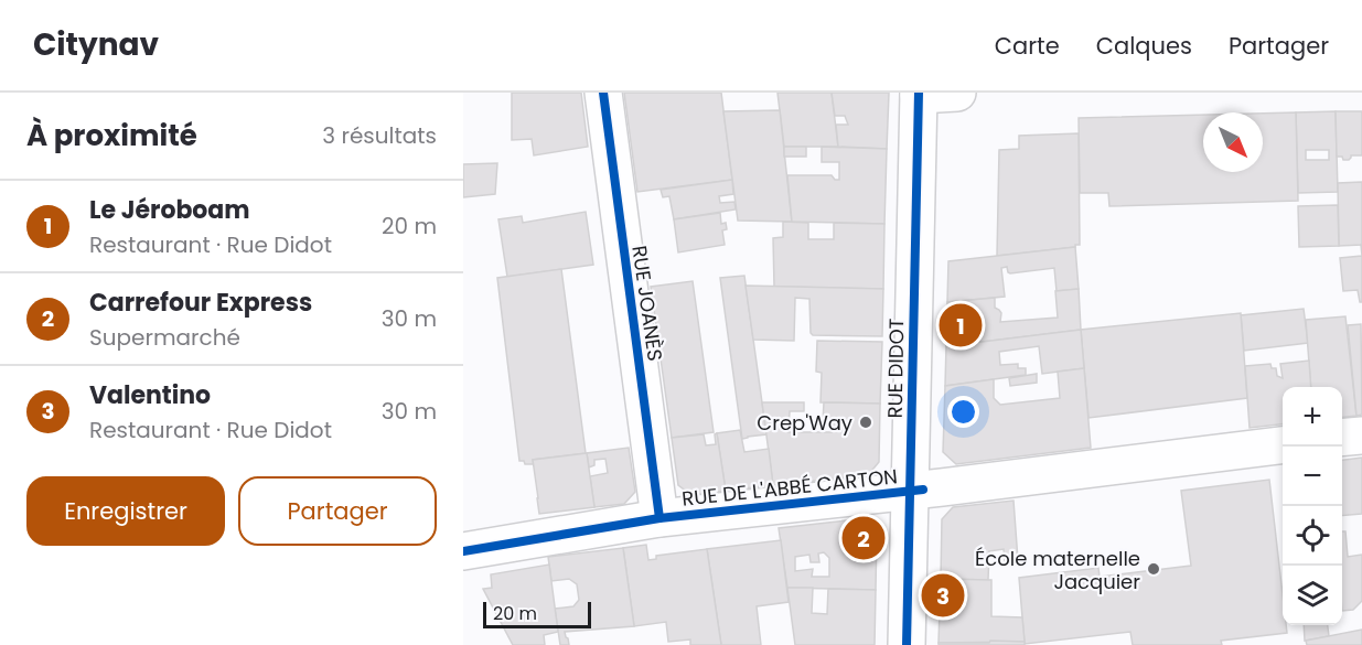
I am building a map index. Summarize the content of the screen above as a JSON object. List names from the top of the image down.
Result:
{
  "streets": {
    "street": ["RUE JOANÈS", "RUE DIDOT", "RUE DE L'ABBÉ CARTON"]
  },
  "crossings": [
    ["RUE JOANÈS", "RUE DE L'ABBÉ CARTON"],
    ["RUE DIDOT", "RUE DE L'ABBÉ CARTON"]
  ],
  "places": ["Crep'Way", "École maternelle Jacquier"],
  "scale_bar": "20 m",
  "north": "bottom right",
  "page": {
    "header": "Citynav",
    "nav": ["Carte", "Calques", "Partager"],
    "heading": ["À proximité", "3 résultats"],
    "list": [
      {
        "mark": "1",
        "name": "Le Jéroboam",
        "note": "Restaurant · Rue Didot",
        "value": "20 m"
      },
      {
        "mark": "2",
        "name": "Carrefour Express",
        "note": "Supermarché",
        "value": "30 m"
      },
      {
        "mark": "3",
        "name": "Valentino",
        "note": "Restaurant · Rue Didot",
        "value": "30 m"
      }
    ],
    "pins": ["1", "2", "3"],
    "map_buttons": ["+", "−"],
    "buttons": ["Enregistrer", "Partager"],
    "scale": "20 m"
  }
}
